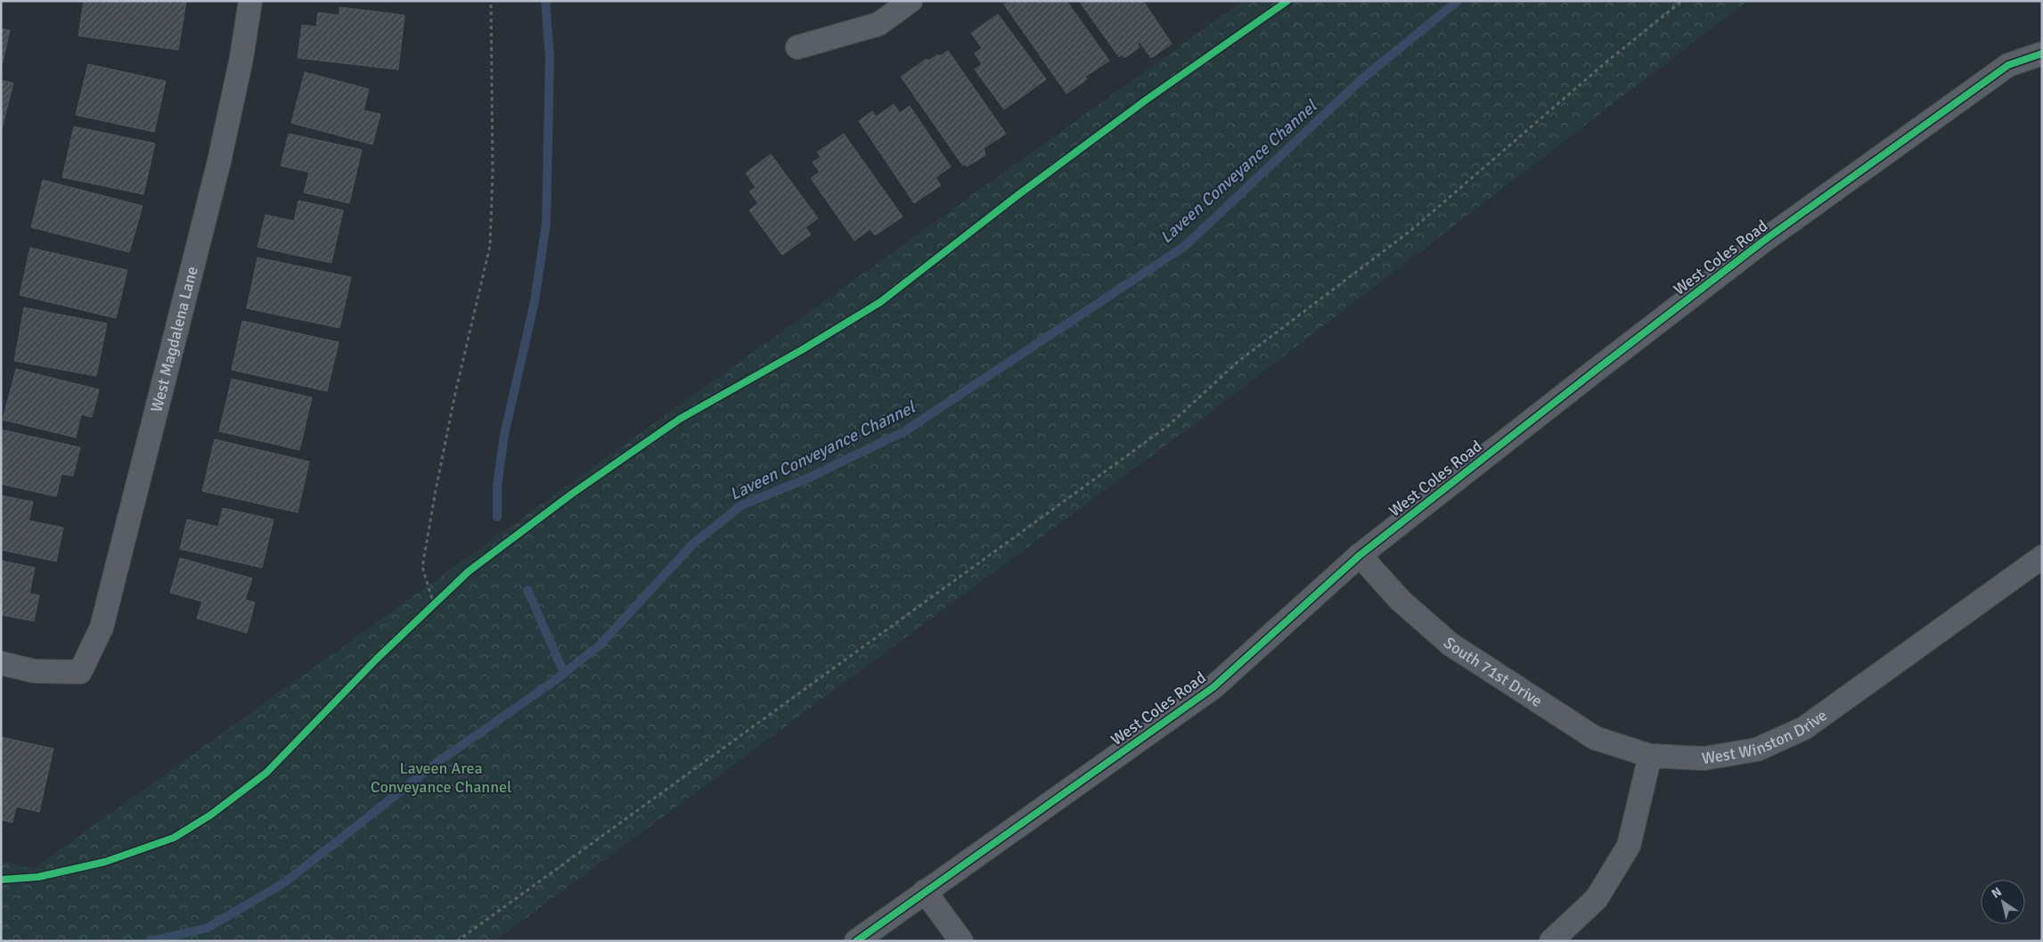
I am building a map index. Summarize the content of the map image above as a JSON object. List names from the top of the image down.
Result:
{
  "streets": {
    "street": [
      "West Coles Road",
      "West Magdalena Lane",
      "South 71st Drive",
      "West Winston Drive"
    ]
  },
  "crossings": [
    ["West Coles Road", "South 71st Drive"],
    ["South 71st Drive", "West Winston Drive"]
  ],
  "water": ["Laveen Conveyance Channel"],
  "parks": ["Laveen Area Conveyance Channel"],
  "north": "top left"
}
